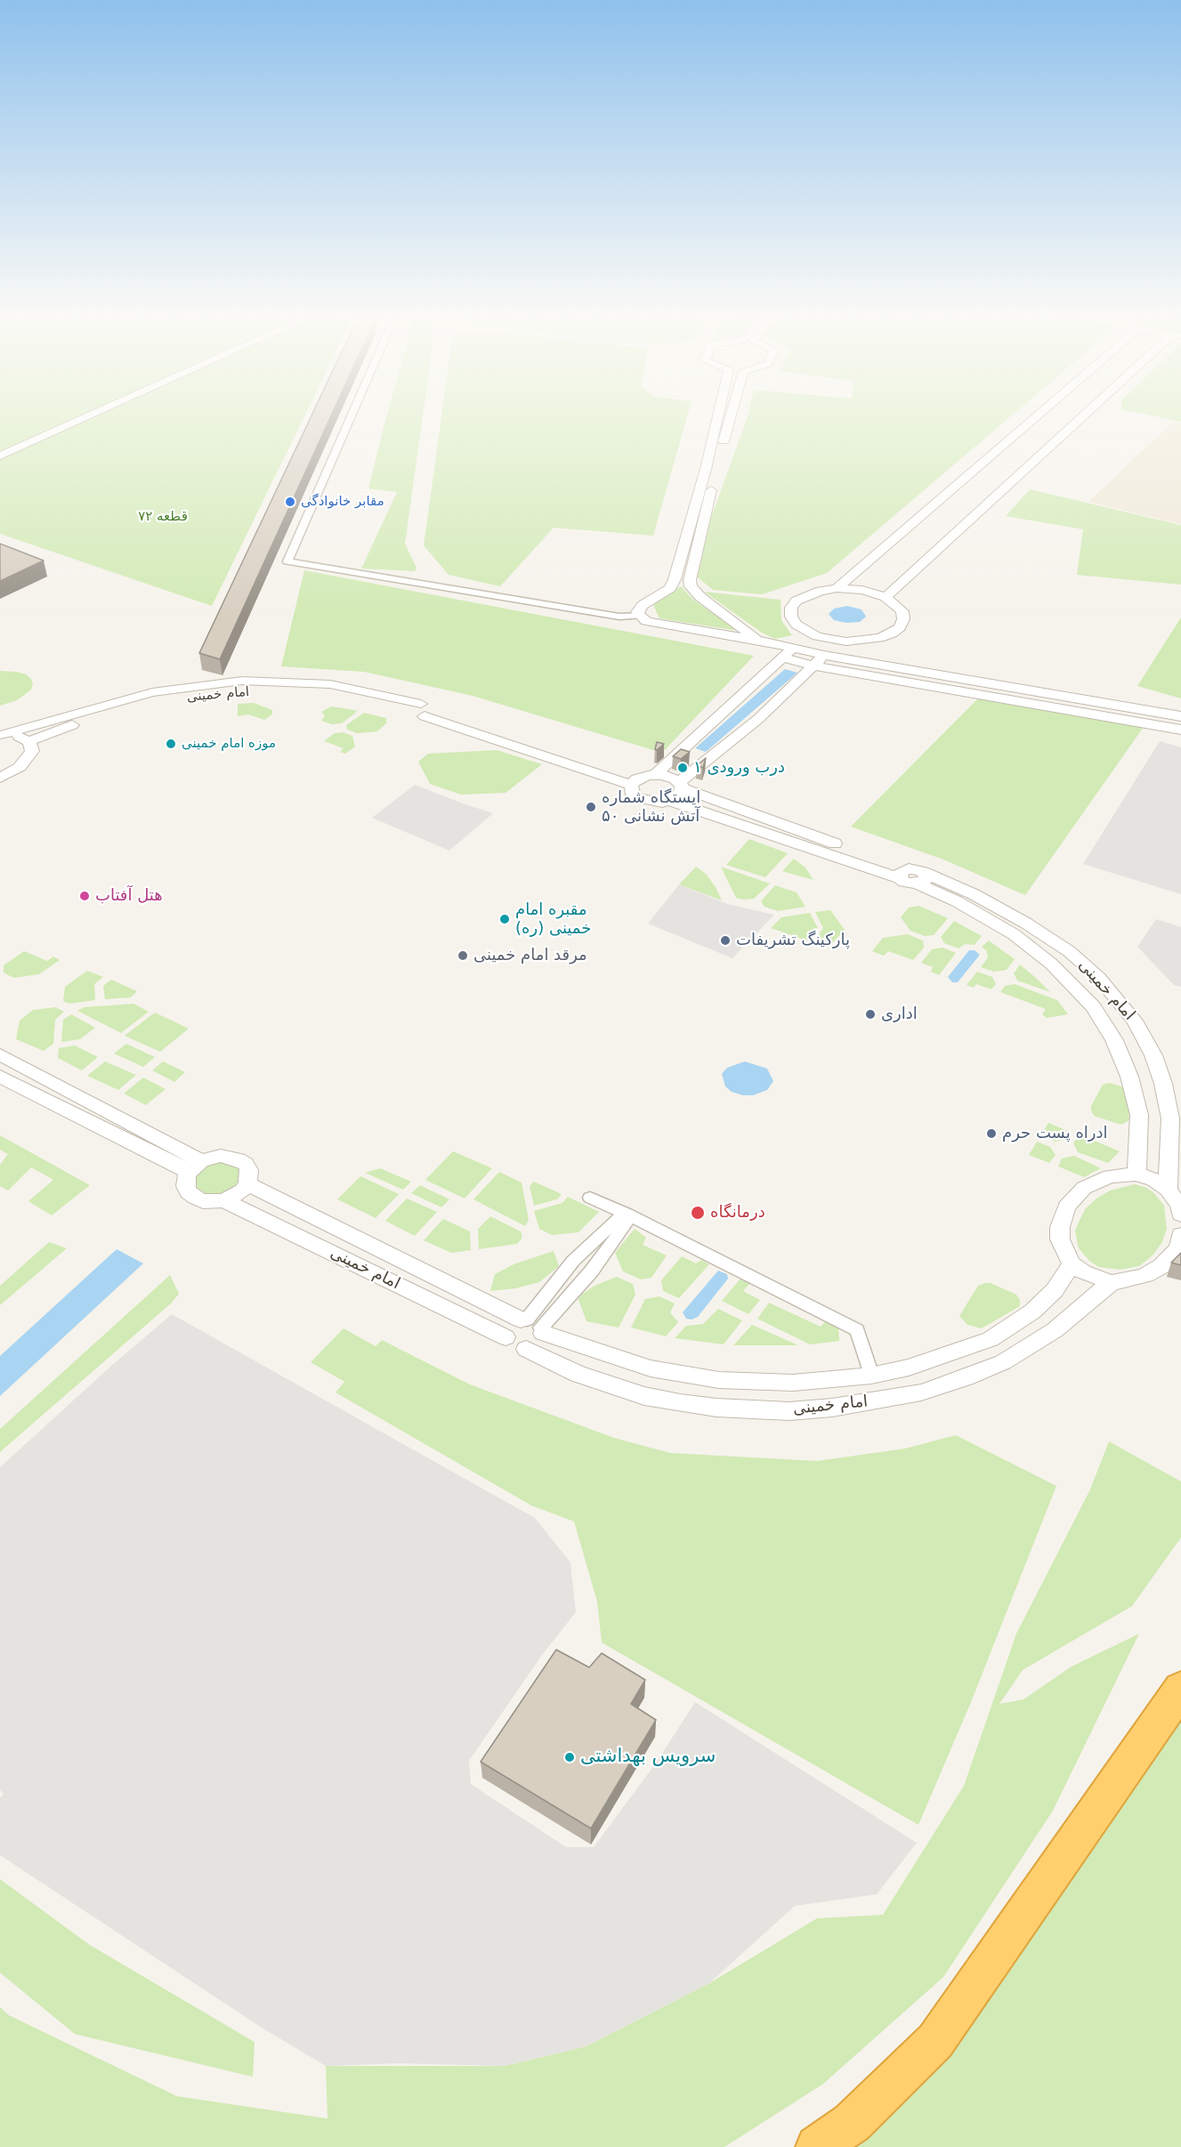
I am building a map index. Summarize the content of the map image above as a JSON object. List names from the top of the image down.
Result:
{
  "streets": {
    "street": ["امام خمینی"]
  },
  "parks": ["قطعه ۷۲"],
  "places": [
    "مقابر خانوادگی",
    "موزه امام خمینی",
    "درب ورودی ۱",
    "ایستگاه شماره ۵۰ آتش نشانی",
    "هتل آفتاب",
    "مقبره امام خمینی (ره)",
    "پارکینگ تشریفات",
    "مرقد امام خمینی",
    "اداری",
    "ادراه پست حرم",
    "درمانگاه",
    "سرویس بهداشتی"
  ]
}
